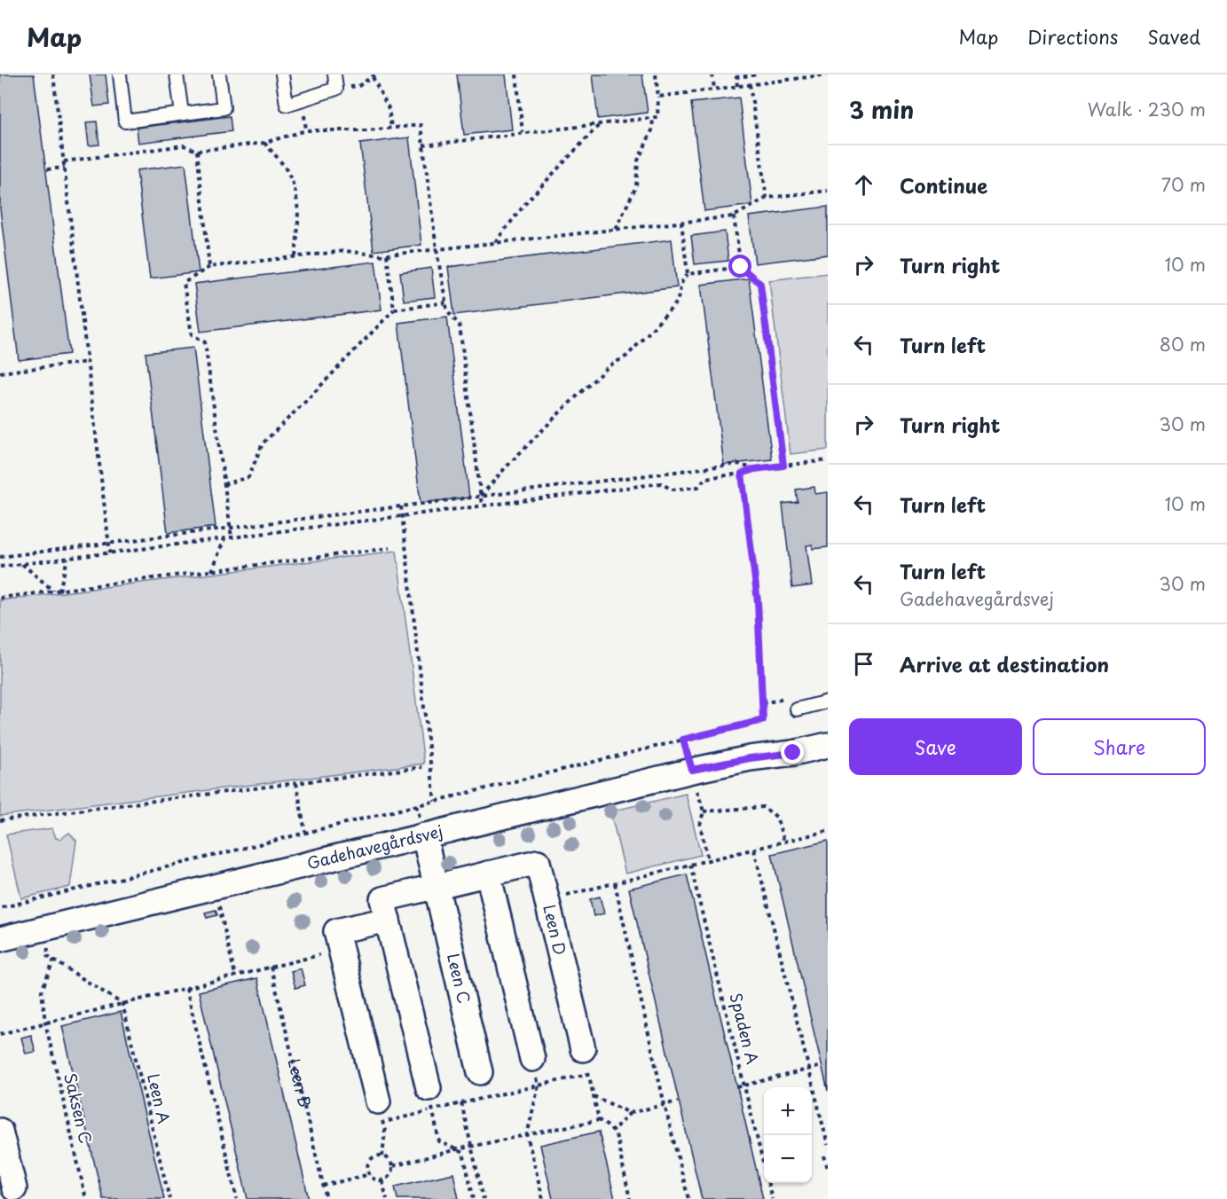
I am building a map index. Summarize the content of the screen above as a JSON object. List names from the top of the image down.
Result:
{
  "streets": {
    "street": ["Gadehavegårdsvej", "Leen D", "Leen C"],
    "path": [
      "Spaden A",
      "Leen B",
      "Leen A",
      "Saksen C"
    ]
  },
  "crossings": [
    ["Gadehavegårdsvej", "Leen C"],
    ["Leen D", "Leen C"]
  ],
  "page": {
    "header": "Map",
    "nav": ["Map", "Directions", "Saved"],
    "heading": ["3 min", "Walk · 230 m"],
    "list": [
      ["Continue", "70 m"],
      ["Turn right", "10 m"],
      ["Turn left", "80 m"],
      ["Turn right", "30 m"],
      ["Turn left", "10 m"],
      ["Turn left", "Gadehavegårdsvej", "30 m"],
      "Arrive at destination"
    ],
    "buttons": ["Save", "Share"],
    "map_buttons": ["+", "−"]
  }
}
